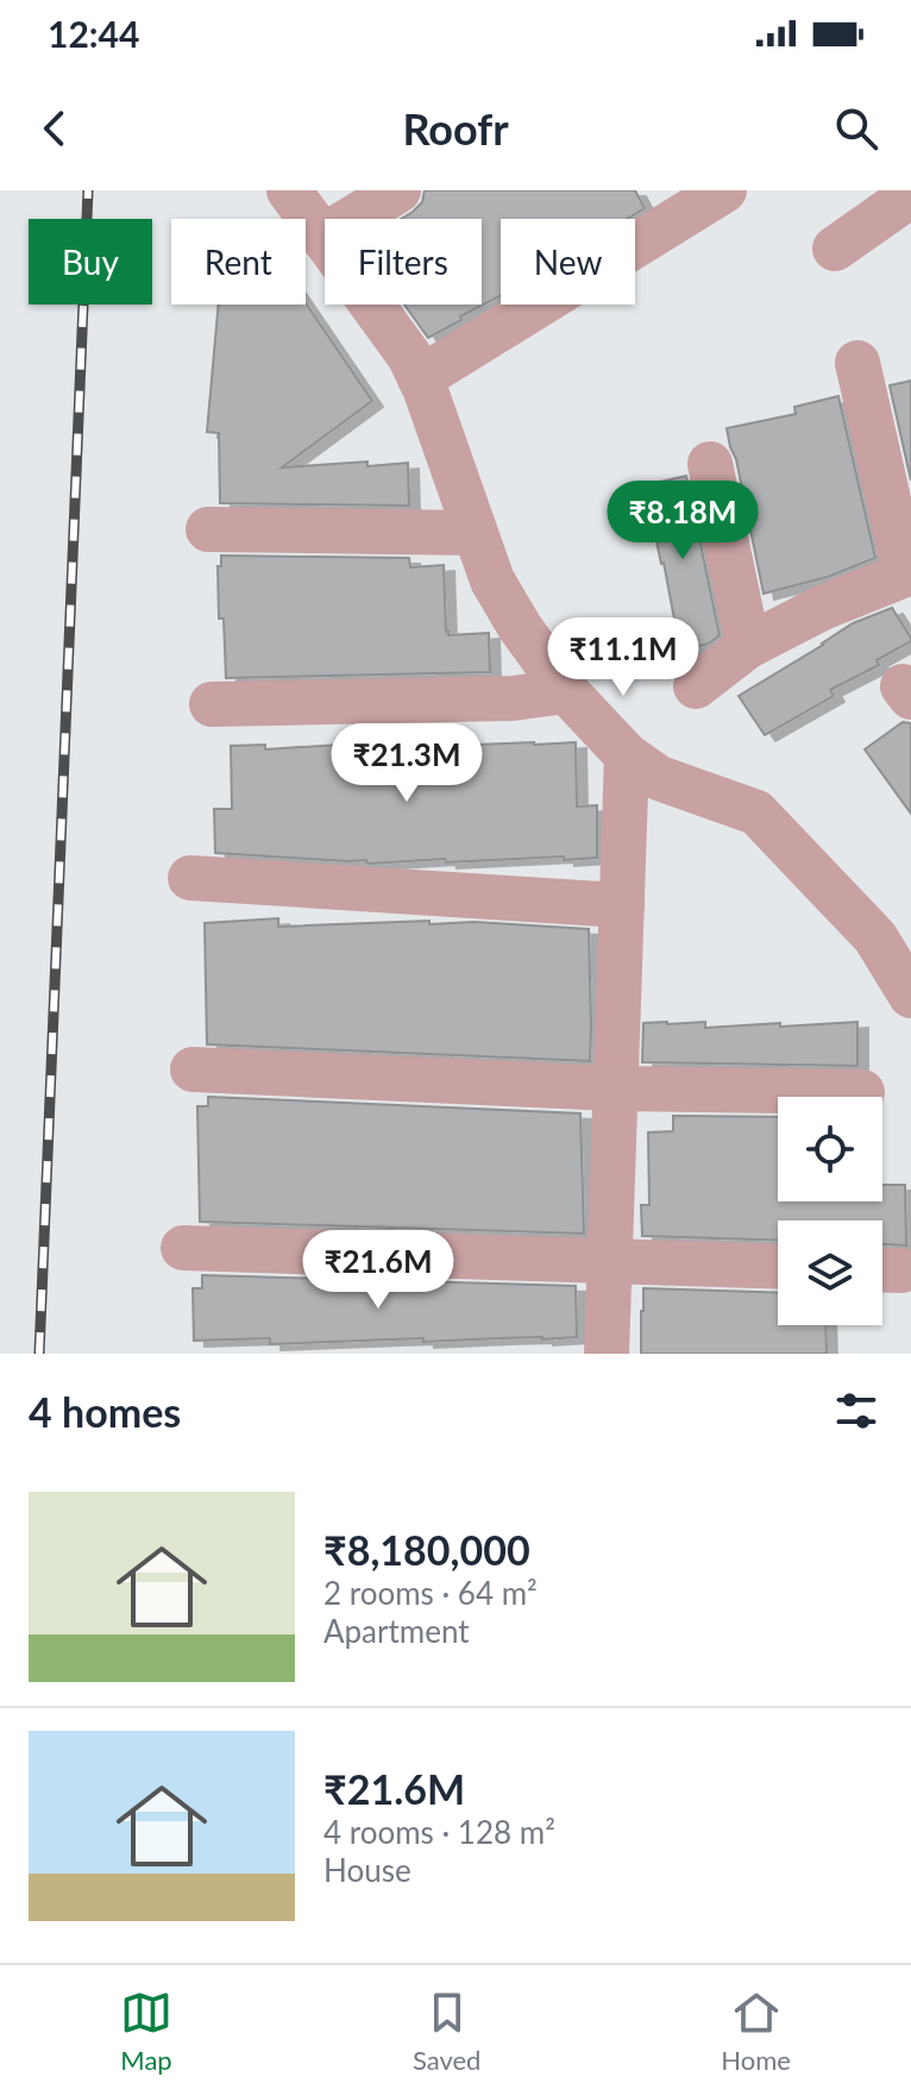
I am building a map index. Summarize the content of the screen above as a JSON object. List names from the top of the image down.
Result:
{
  "page": {
    "status": "12:44",
    "header": "Roofr",
    "chip": [
      "Buy",
      "Rent",
      "Filters",
      "New"
    ],
    "price": [
      "₹8.18M",
      "₹11.1M",
      "₹21.3M",
      "₹21.6M"
    ],
    "heading": "4 homes",
    "list": [
      {
        "name": "₹8,180,000",
        "note": "2 rooms · 64 m² · Apartment"
      },
      {
        "name": "₹21.6M",
        "note": "4 rooms · 128 m² · House"
      }
    ],
    "tabs": ["Map", "Saved", "Home"]
  }
}
